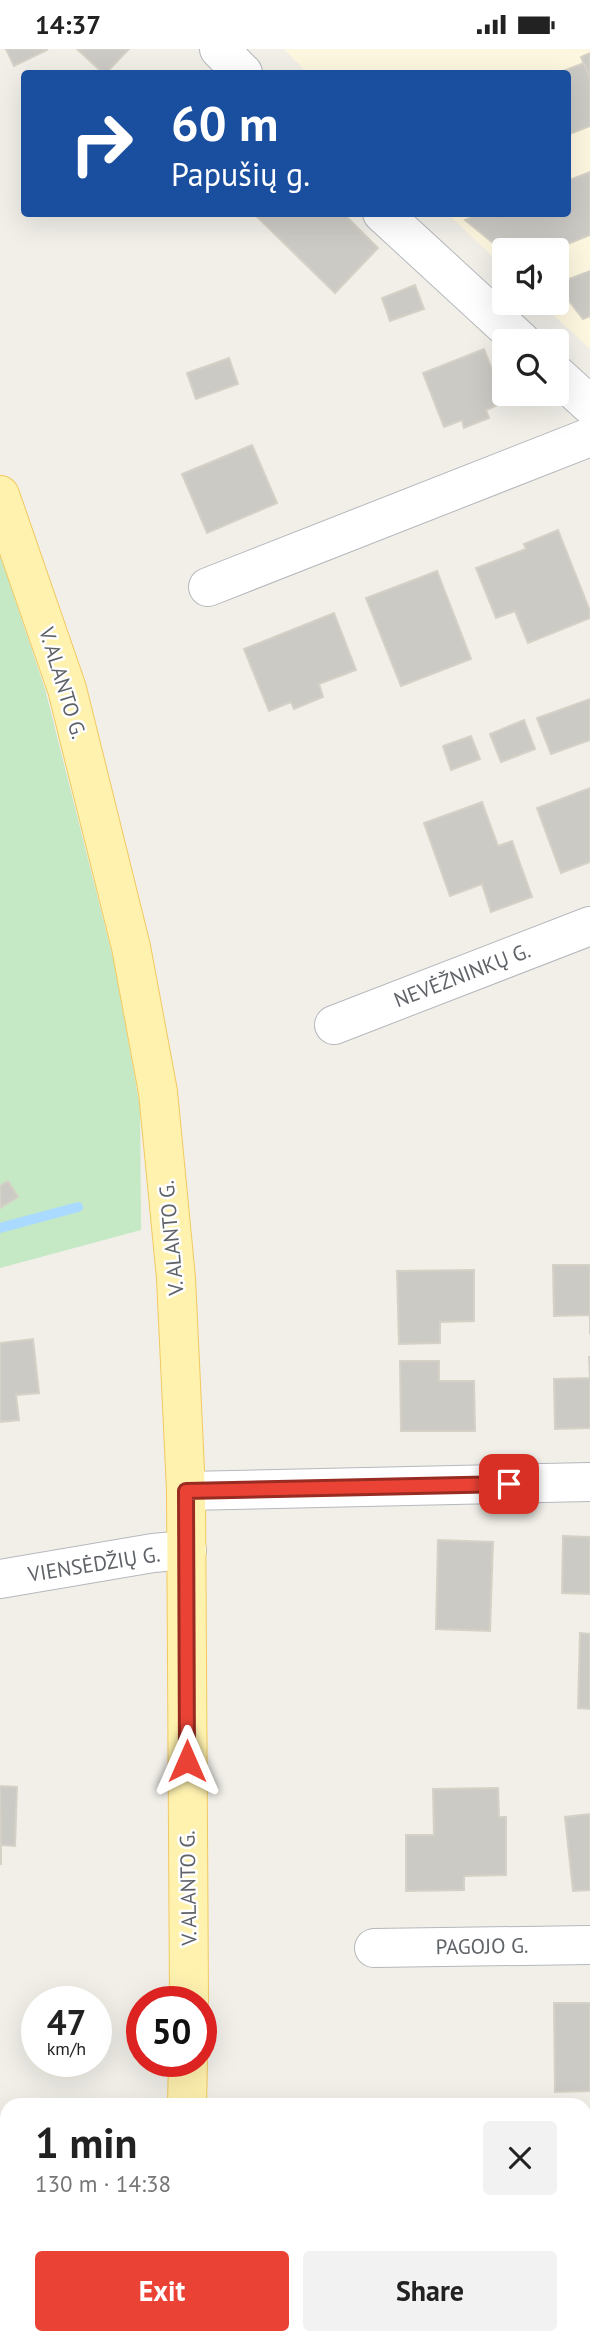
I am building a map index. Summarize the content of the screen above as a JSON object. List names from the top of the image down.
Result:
{
  "streets": {
    "main road": ["V. ALANTO G."],
    "street": ["NEVĖŽNINKŲ G.", "VIENSĖDŽIŲ G.", "PAGOJO G."]
  },
  "crossings": [
    ["V. ALANTO G.", "VIENSĖDŽIŲ G."]
  ],
  "page": {
    "status": "14:37",
    "turn": ["60 m", "Papušių g."],
    "speed": "47 km/h",
    "limit": "50",
    "heading": ["1 min", "130 m · 14:38"],
    "buttons": ["Exit", "Share"]
  }
}
